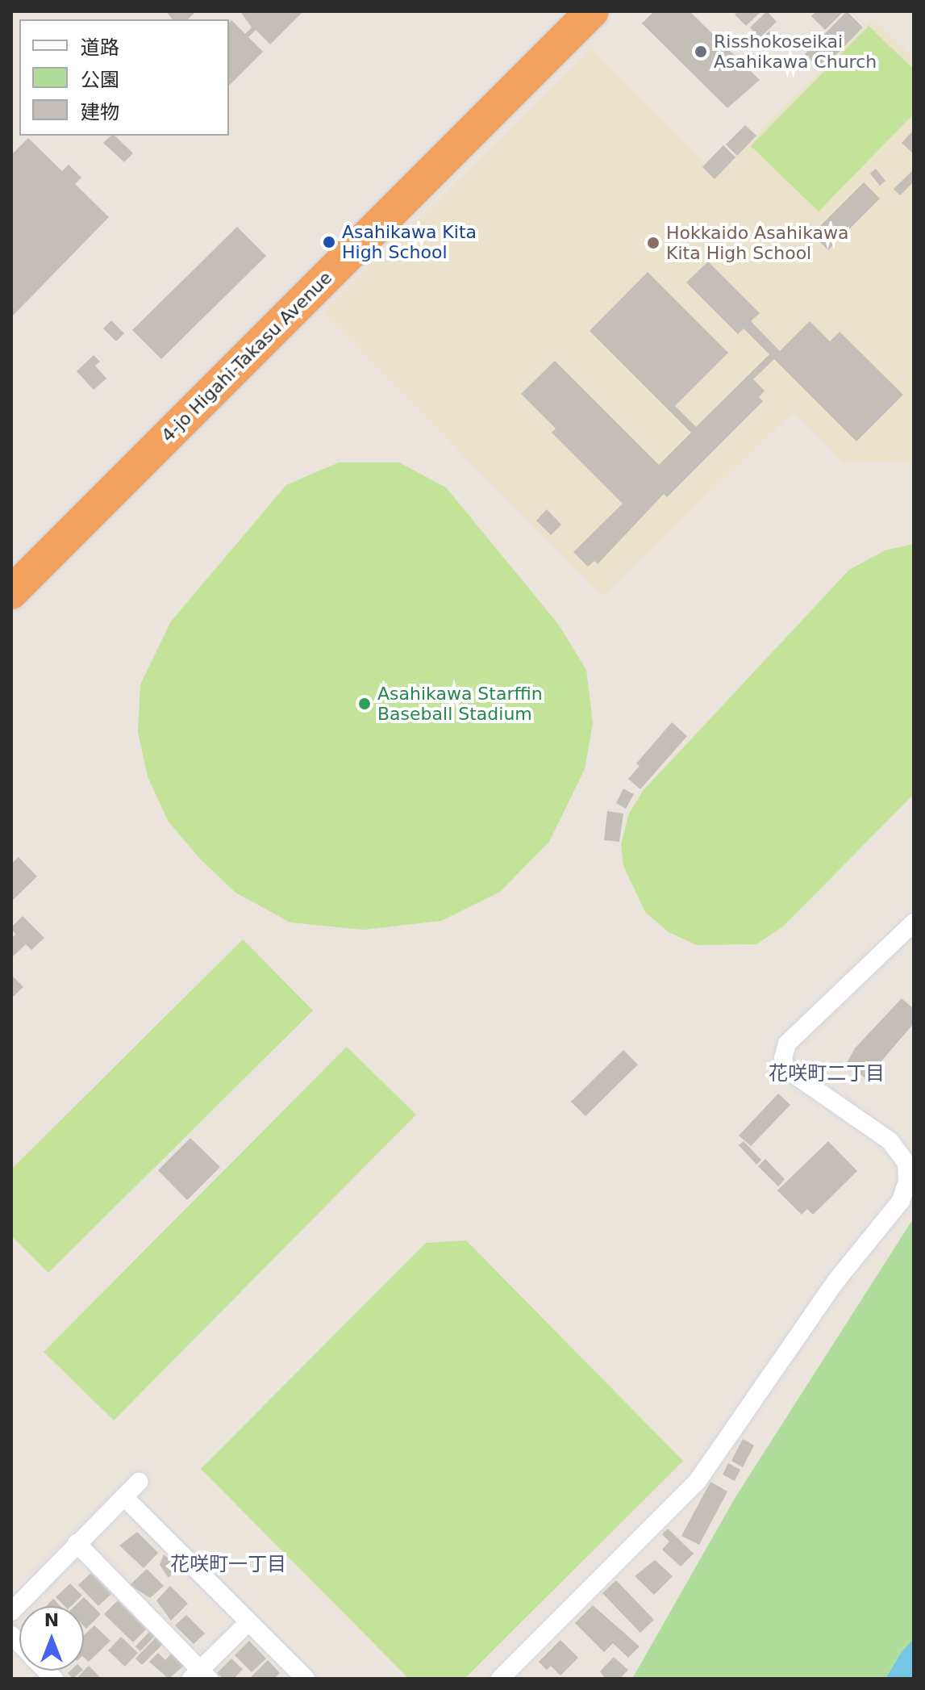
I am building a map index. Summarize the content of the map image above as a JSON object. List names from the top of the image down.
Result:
{
  "streets": {
    "highway": ["4-jo Higahi-Takasu Avenue"]
  },
  "districts": ["花咲町二丁目", "花咲町一丁目"],
  "places": [
    "Risshokoseikai Asahikawa Church",
    "Asahikawa Kita High School",
    "Hokkaido Asahikawa Kita High School",
    "Asahikawa Starffin Baseball Stadium"
  ],
  "legend": ["道路", "公園", "建物"],
  "north": "top"
}
